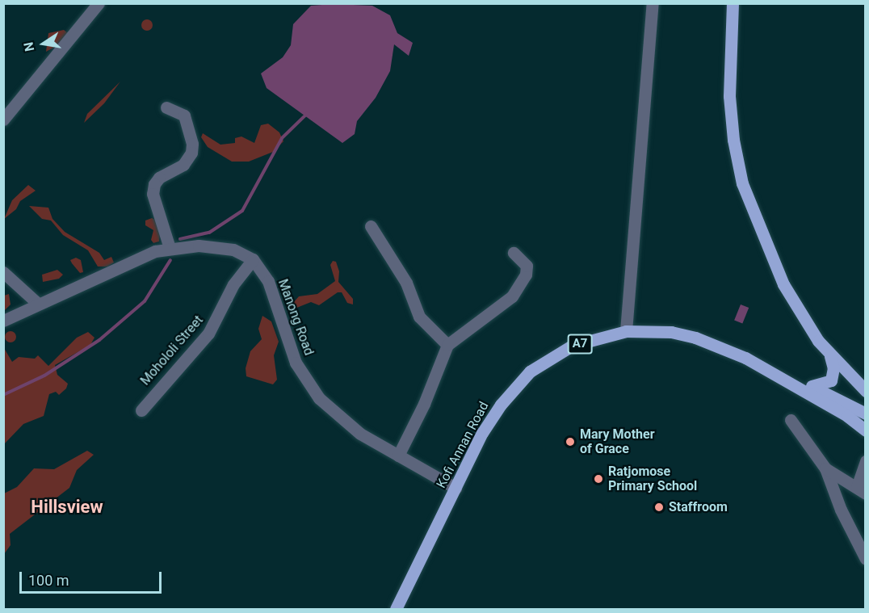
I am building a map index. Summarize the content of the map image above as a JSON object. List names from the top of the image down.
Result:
{
  "streets": {
    "main road": ["A7", "Kofi Annan Road"],
    "street": ["Manong Road", "Mohololi Street"]
  },
  "crossings": [
    ["Manong Road", "Mohololi Street"],
    ["Manong Road", "Kofi Annan Road"]
  ],
  "districts": ["Hillsview"],
  "places": ["Mary Mother of Grace", "Ratjomose Primary School", "Staffroom"],
  "scale_bar": "100 m",
  "north": "left"
}
